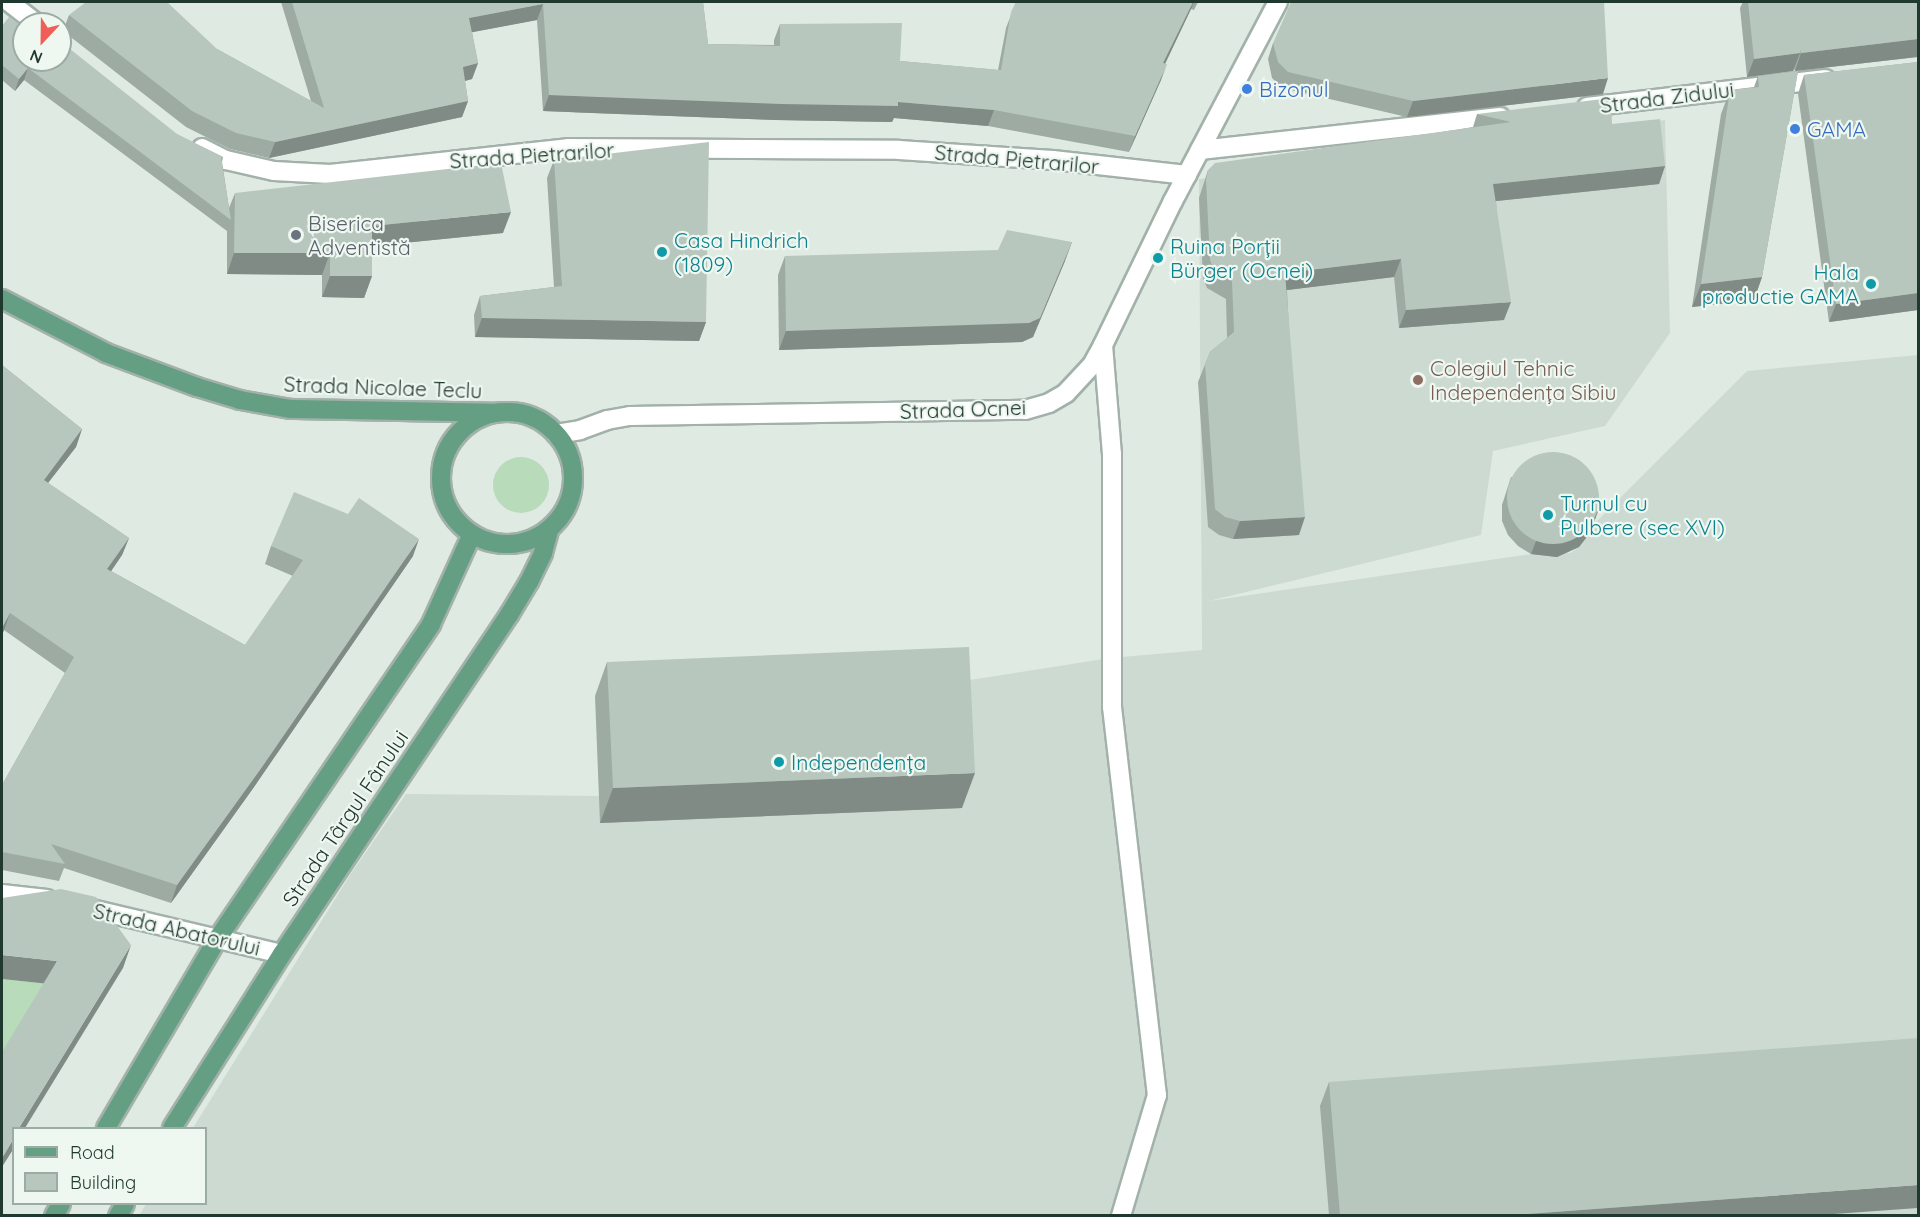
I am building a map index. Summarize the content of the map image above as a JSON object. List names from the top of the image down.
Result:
{
  "streets": {
    "main road": ["Strada Nicolae Teclu", "Strada Târgul Fânului"],
    "street": [
      "Strada Zidului",
      "Strada Pietrarilor",
      "Strada Ocnei",
      "Strada Abatorului"
    ]
  },
  "crossings": [
    ["Strada Pietrarilor", "Strada Ocnei"],
    ["Strada Nicolae Teclu", "Strada Ocnei"],
    ["Strada Nicolae Teclu", "Strada Târgul Fânului"],
    ["Strada Ocnei", "Strada Târgul Fânului"],
    ["Strada Târgul Fânului", "Strada Abatorului"]
  ],
  "places": [
    "Bizonul",
    "GAMA",
    "Biserica Adventistă",
    "Casa Hindrich (1809)",
    "Ruina Porții Bürger (Ocnei)",
    "Hala productie GAMA",
    "Colegiul Tehnic Independența Sibiu",
    "Turnul cu Pulbere (sec XVI)",
    "Independența"
  ],
  "legend": ["Road", "Building"],
  "north": "bottom"
}
